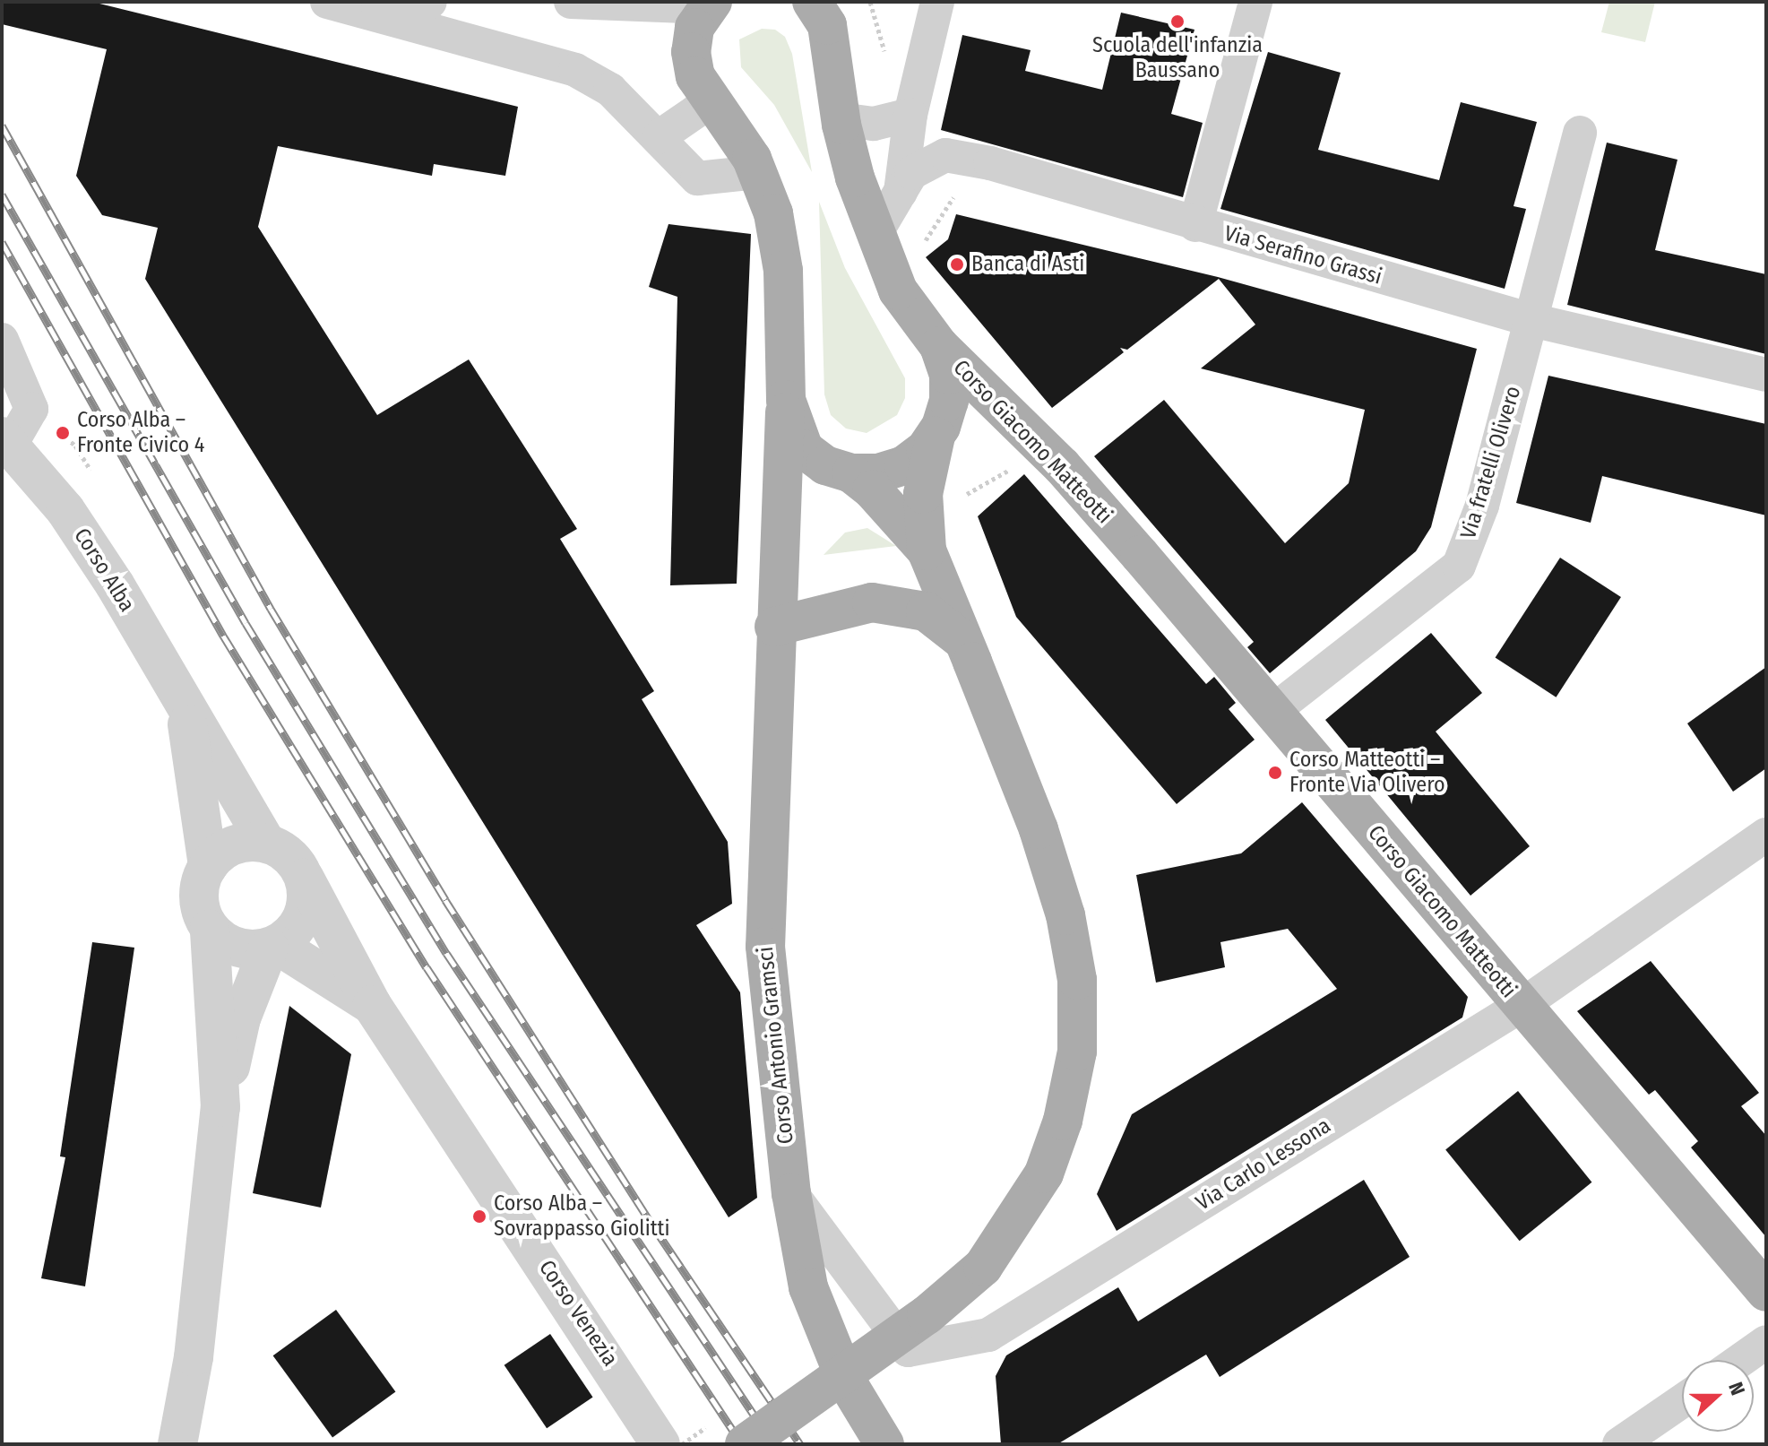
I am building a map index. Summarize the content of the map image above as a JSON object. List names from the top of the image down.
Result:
{
  "streets": {
    "main road": ["Corso Giacomo Matteotti", "Corso Antonio Gramsci"],
    "street": [
      "Via Serafino Grassi",
      "Via fratelli Olivero",
      "Corso Alba",
      "Via Carlo Lessona",
      "Corso Venezia"
    ]
  },
  "crossings": [
    ["Via Serafino Grassi", "Via fratelli Olivero"],
    ["Corso Giacomo Matteotti", "Via fratelli Olivero"],
    ["Corso Giacomo Matteotti", "Via Carlo Lessona"],
    ["Corso Alba", "Corso Venezia"],
    ["Corso Antonio Gramsci", "Via Carlo Lessona"]
  ],
  "places": [
    "Scuola dell'infanzia Baussano",
    "Banca di Asti",
    "Corso Alba – Fronte Civico 4",
    "Corso Matteotti – Fronte Via Olivero",
    "Corso Alba – Sovrappasso Giolitti"
  ],
  "north": "right"
}
